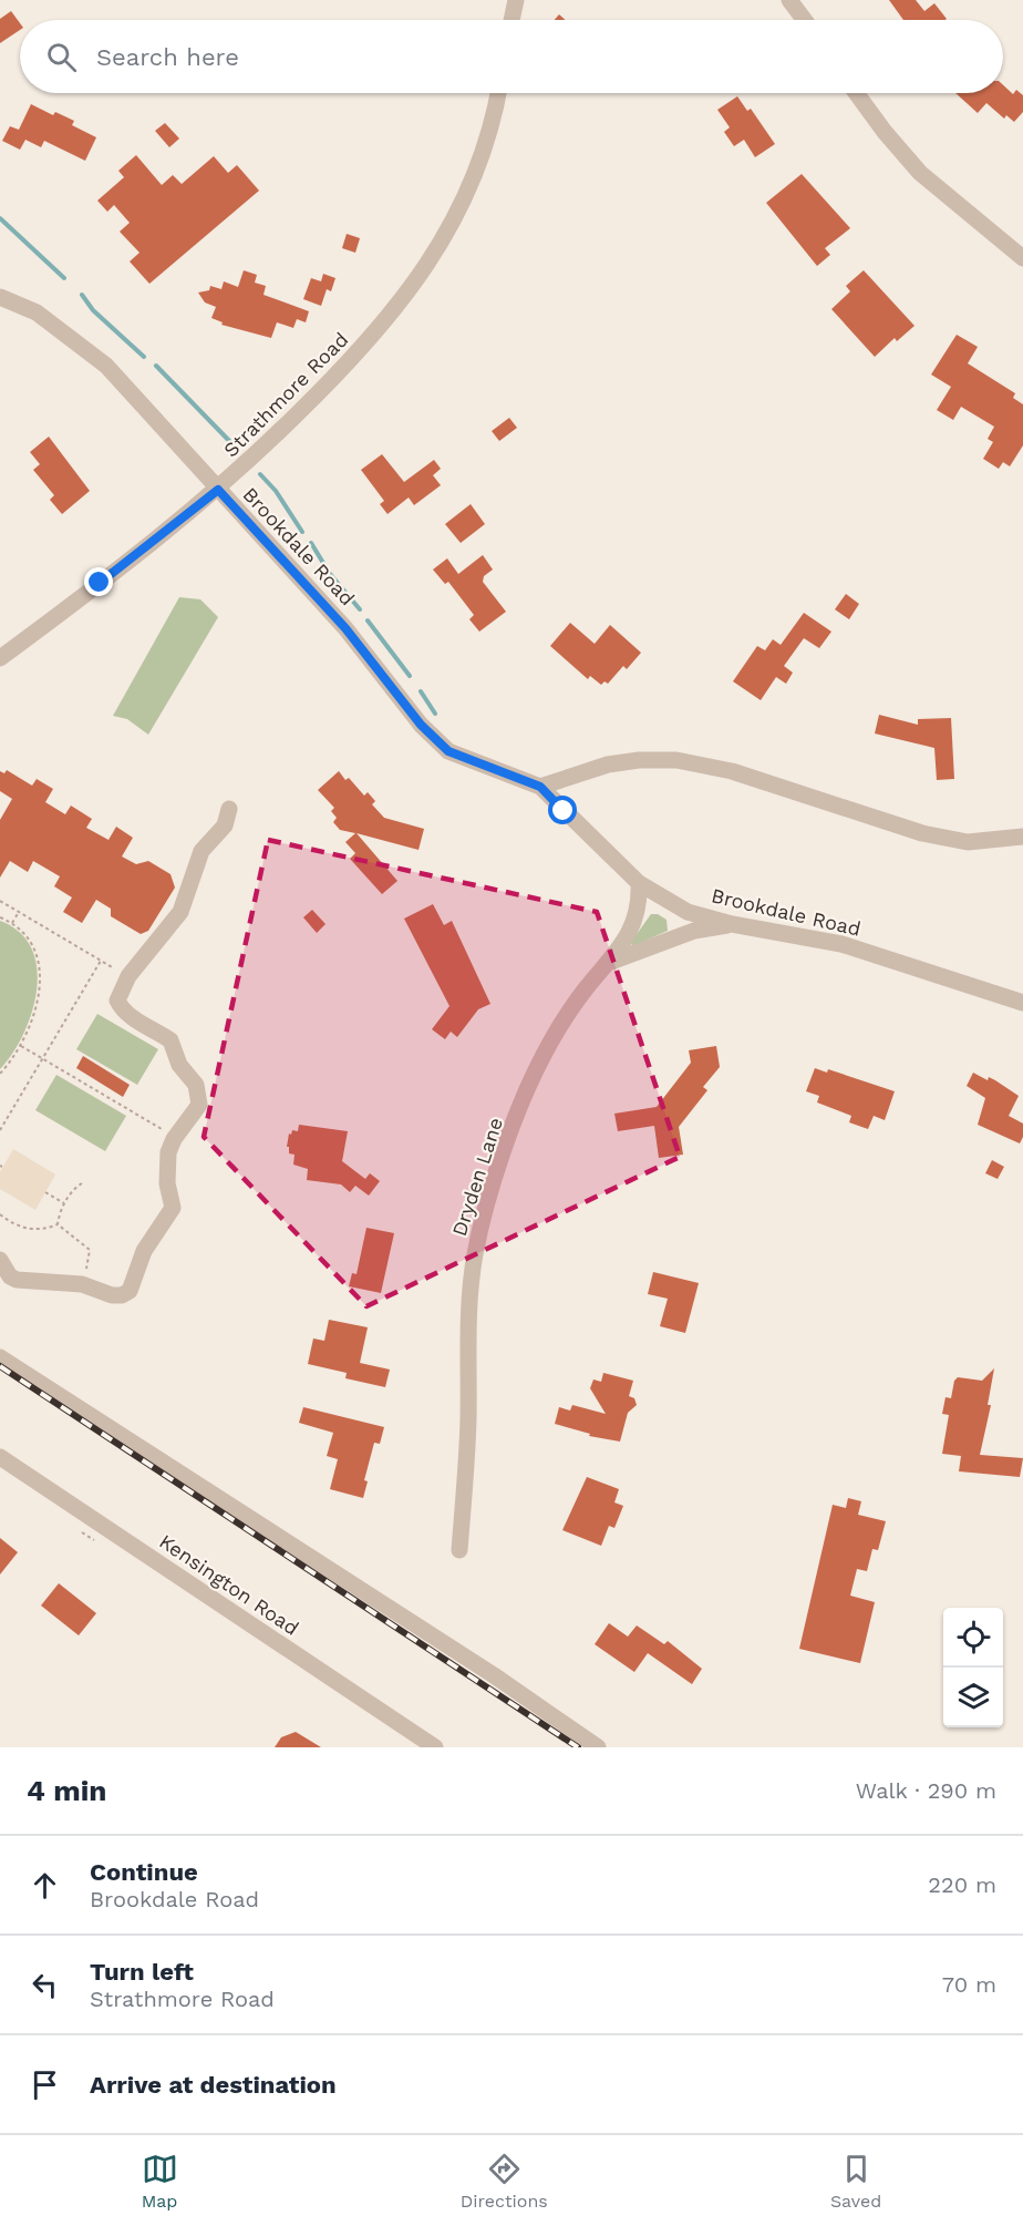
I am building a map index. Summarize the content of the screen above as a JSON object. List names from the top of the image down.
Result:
{
  "streets": {
    "street": [
      "Strathmore Road",
      "Brookdale Road",
      "Dryden Lane",
      "Kensington Road"
    ]
  },
  "crossings": [
    ["Strathmore Road", "Brookdale Road"],
    ["Brookdale Road", "Dryden Lane"]
  ],
  "page": {
    "search": "Search here",
    "heading": ["4 min", "Walk · 290 m"],
    "list": [
      ["Continue", "Brookdale Road", "220 m"],
      ["Turn left", "Strathmore Road", "70 m"],
      "Arrive at destination"
    ],
    "nav": ["Map", "Directions", "Saved"]
  }
}
